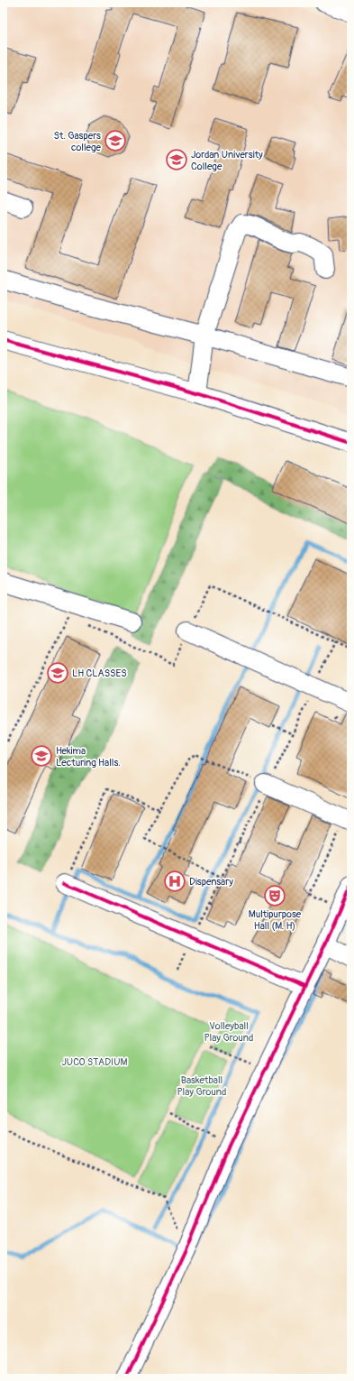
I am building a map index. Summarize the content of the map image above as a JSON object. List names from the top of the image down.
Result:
{
  "parks": ["Volleyball Play Ground", "JUCO STADIUM", "Basketball Play Ground"],
  "places": {
    "school or university": [
      "St. Gaspers college",
      "Jordan University College",
      "LH CLASSES",
      "Hekima Lecturing Halls."
    ],
    "hospital": ["Dispensary"],
    "theatre": ["Multipurpose Hall (M. H)"]
  }
}
